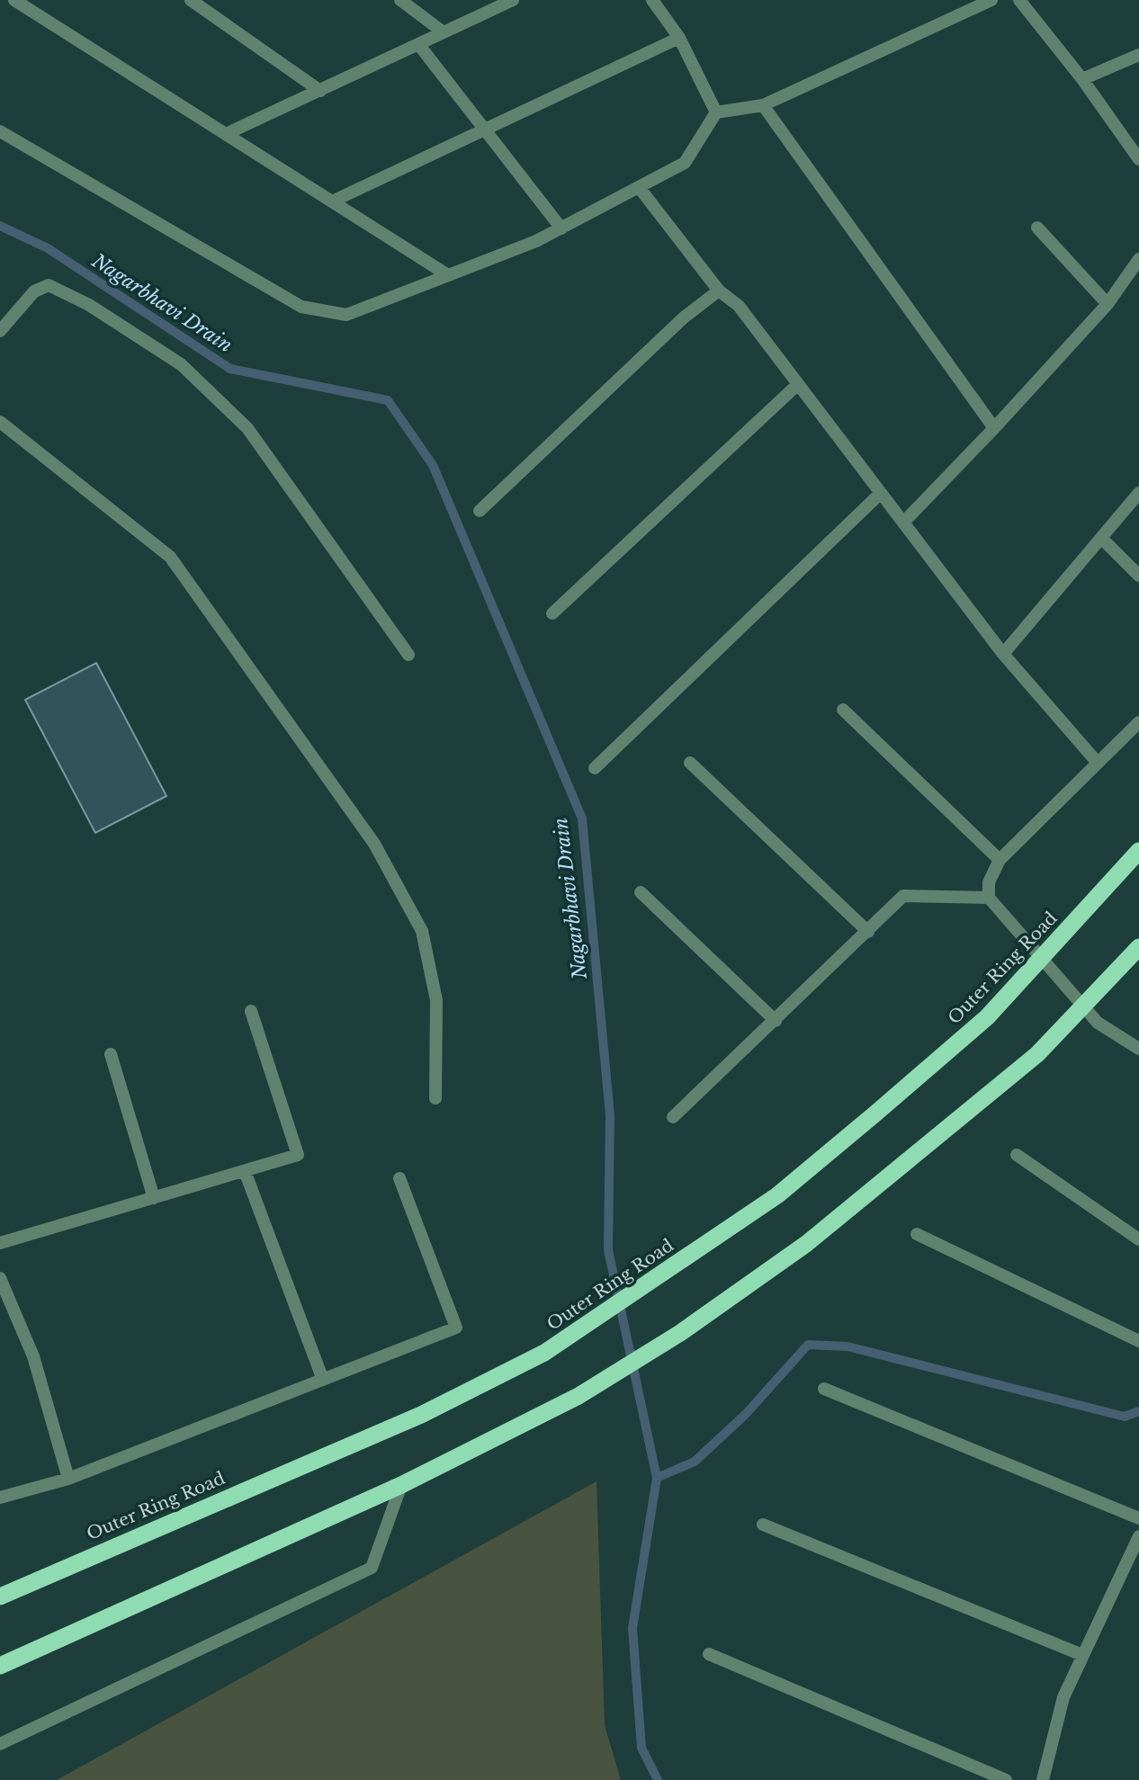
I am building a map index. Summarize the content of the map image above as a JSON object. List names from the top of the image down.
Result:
{
  "streets": {
    "highway": ["Outer Ring Road"]
  },
  "water": ["Nagarbhavi Drain"]
}
